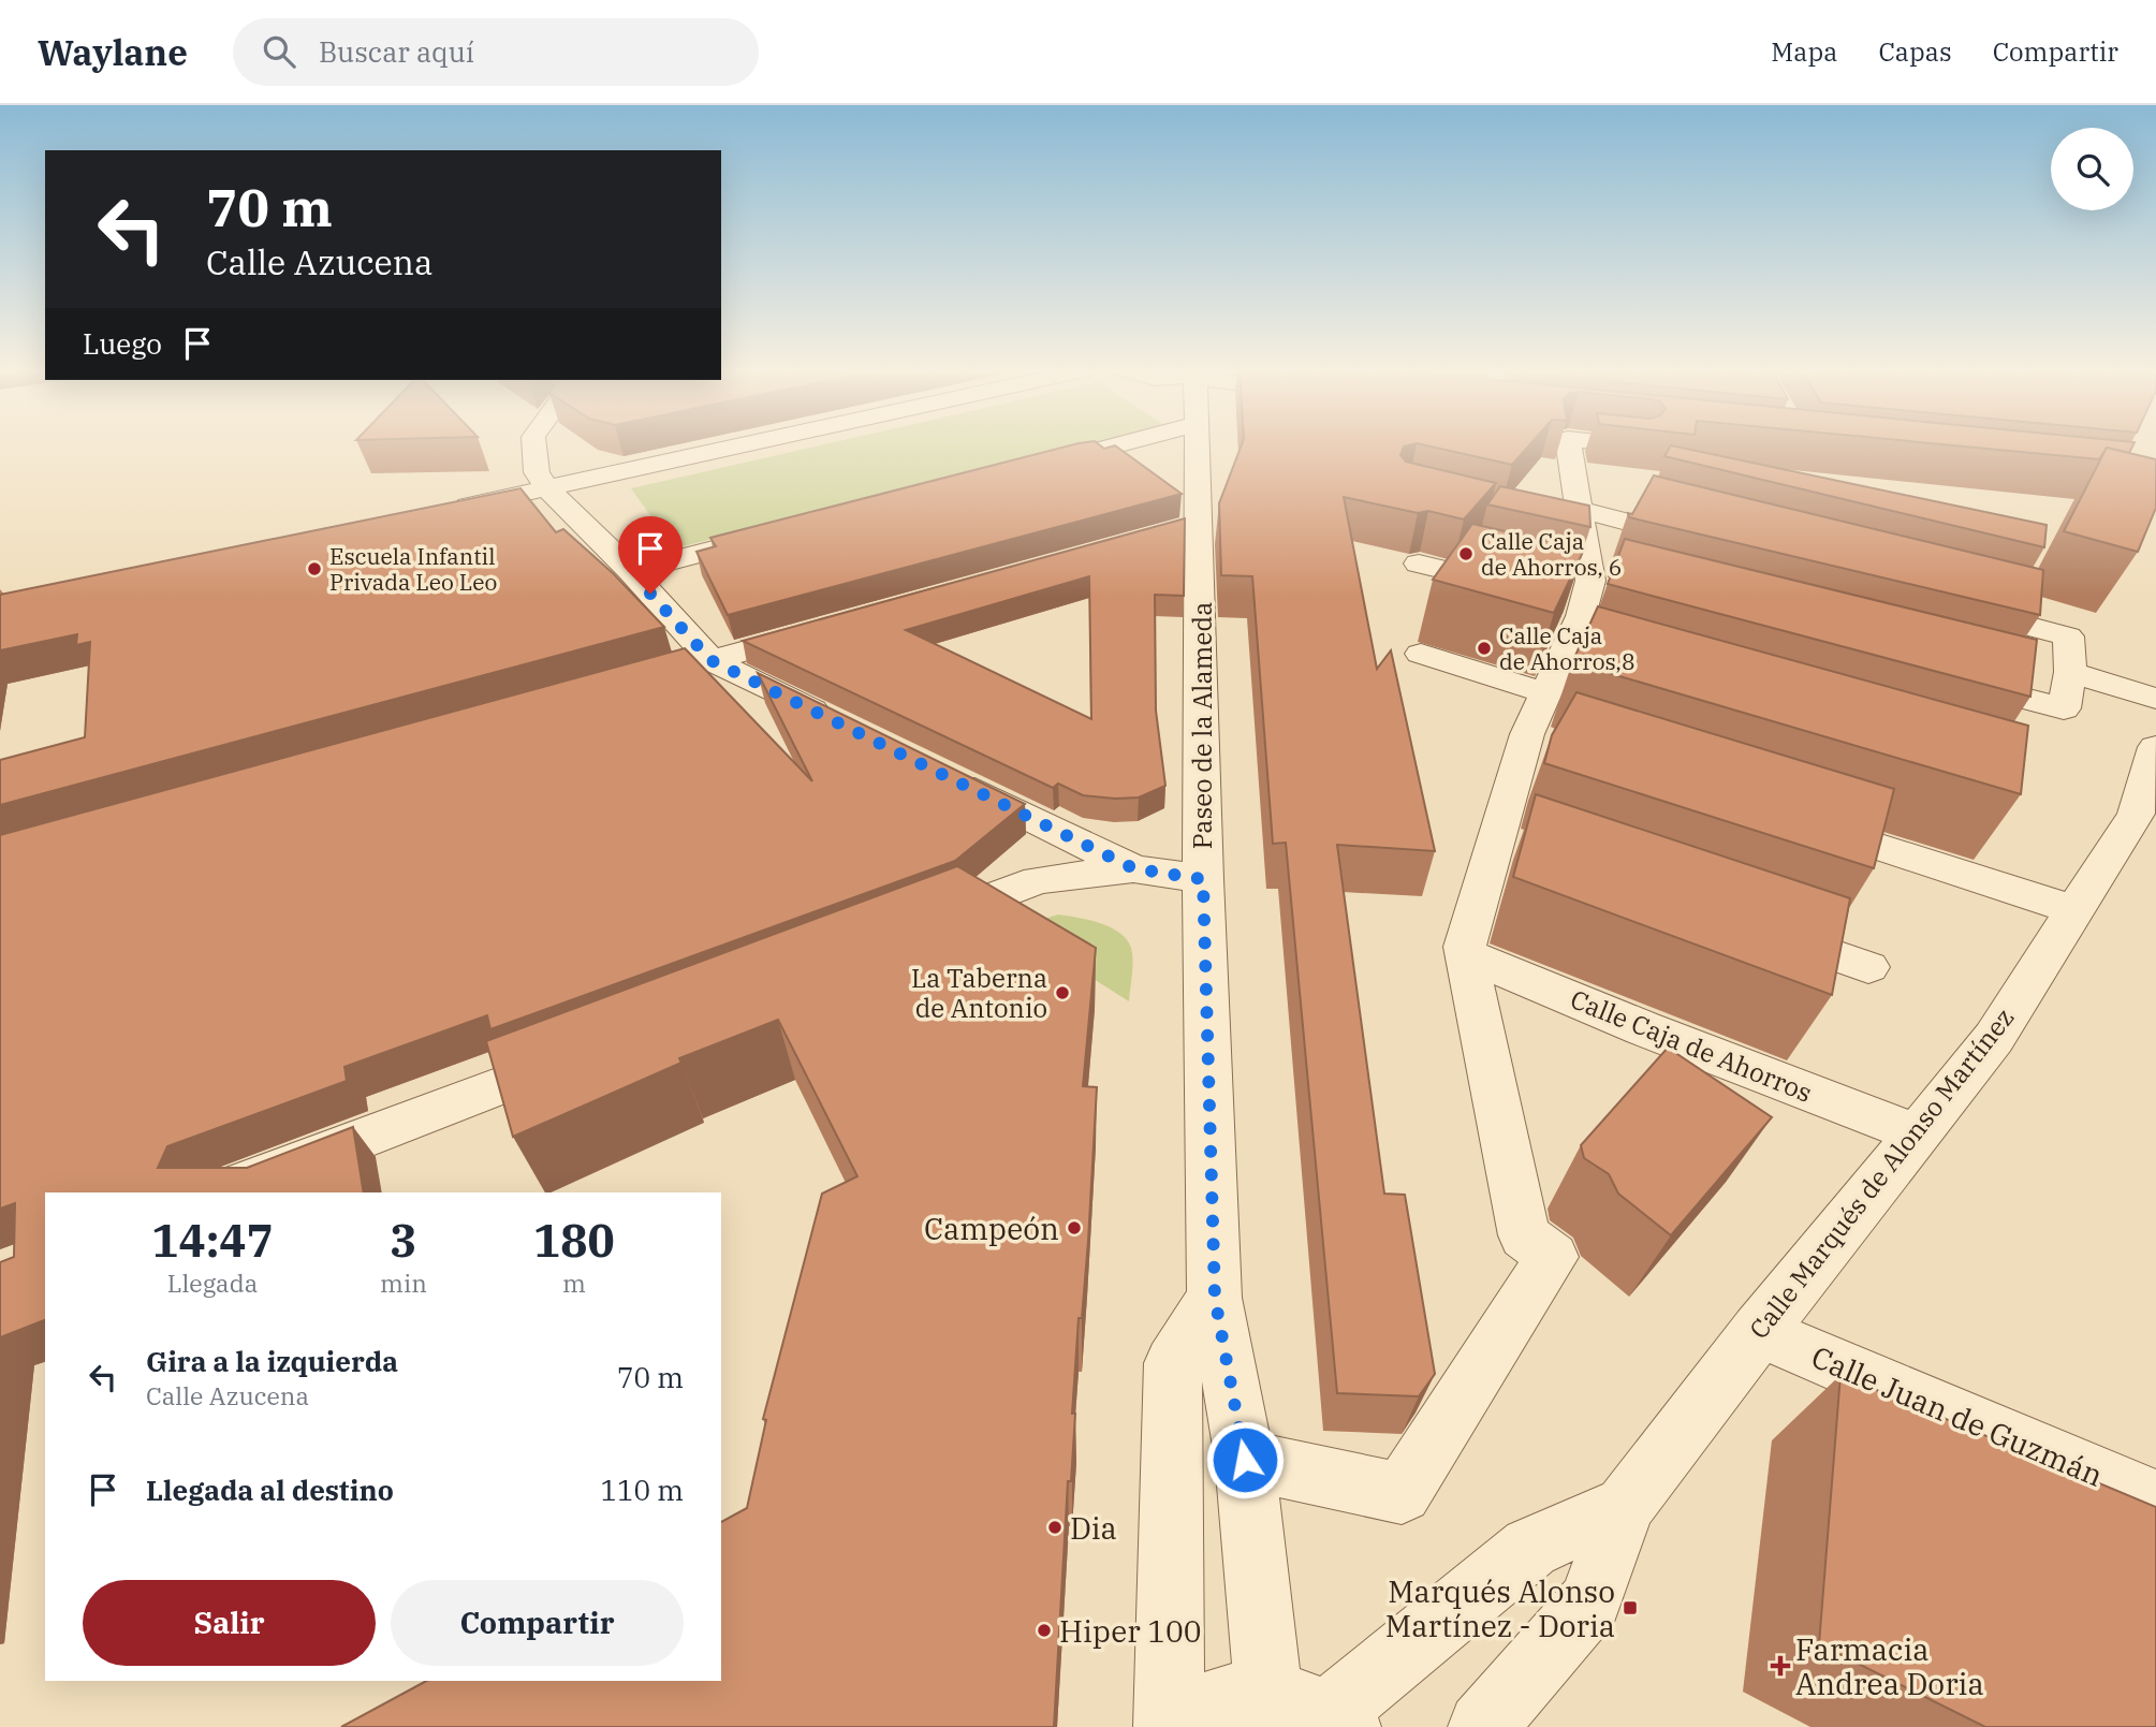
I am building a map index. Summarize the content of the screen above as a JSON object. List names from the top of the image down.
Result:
{
  "streets": {
    "street": [
      "Paseo de la Alameda",
      "Calle Caja de Ahorros",
      "Calle Marqués de Alonso Martínez",
      "Calle Juan de Guzmán"
    ]
  },
  "crossings": [
    ["Paseo de la Alameda", "Calle Marqués de Alonso Martínez"],
    ["Calle Caja de Ahorros", "Calle Marqués de Alonso Martínez"],
    ["Calle Marqués de Alonso Martínez", "Calle Juan de Guzmán"]
  ],
  "places": {
    "other": [
      "Calle Caja de Ahorros, 6",
      "Escuela Infantil Privada Leo Leo",
      "Calle Caja de Ahorros,8",
      "La Taberna de Antonio",
      "Campeón",
      "Dia",
      "Hiper 100"
    ],
    "transit": ["Marqués Alonso Martínez - Doria"],
    "health": ["Farmacia Andrea Doria"]
  },
  "page": {
    "header": "Waylane",
    "search": "Buscar aquí",
    "nav": ["Mapa", "Capas", "Compartir"],
    "turn": ["70 m", "Calle Azucena"],
    "then": "Luego",
    "eta": [
      "14:47",
      "Llegada",
      "3",
      "min",
      "180",
      "m"
    ],
    "list": [
      {
        "name": "Gira a la izquierda",
        "note": "Calle Azucena",
        "value": "70 m"
      },
      {
        "name": "Llegada al destino",
        "value": "110 m"
      }
    ],
    "buttons": ["Salir", "Compartir"]
  }
}
